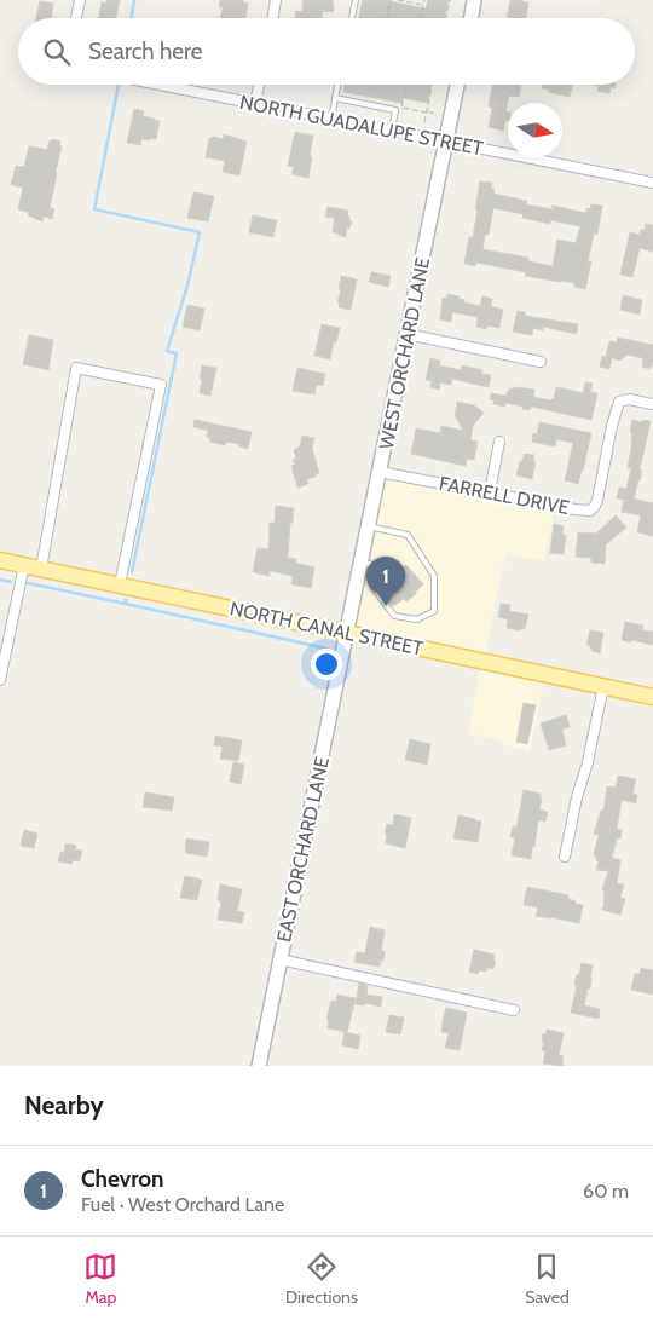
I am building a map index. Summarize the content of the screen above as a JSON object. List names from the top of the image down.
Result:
{
  "streets": {
    "main road": ["NORTH CANAL STREET"],
    "street": [
      "NORTH GUADALUPE STREET",
      "WEST ORCHARD LANE",
      "FARRELL DRIVE",
      "EAST ORCHARD LANE"
    ]
  },
  "crossings": [
    ["NORTH GUADALUPE STREET", "WEST ORCHARD LANE"],
    ["WEST ORCHARD LANE", "FARRELL DRIVE"],
    ["WEST ORCHARD LANE", "NORTH CANAL STREET"],
    ["WEST ORCHARD LANE", "EAST ORCHARD LANE"],
    ["NORTH CANAL STREET", "EAST ORCHARD LANE"]
  ],
  "north": "right",
  "page": {
    "search": "Search here",
    "pins": "1",
    "heading": "Nearby",
    "list": [
      {
        "mark": "1",
        "name": "Chevron",
        "note": "Fuel · West Orchard Lane",
        "value": "60 m"
      }
    ],
    "nav": ["Map", "Directions", "Saved"]
  }
}
